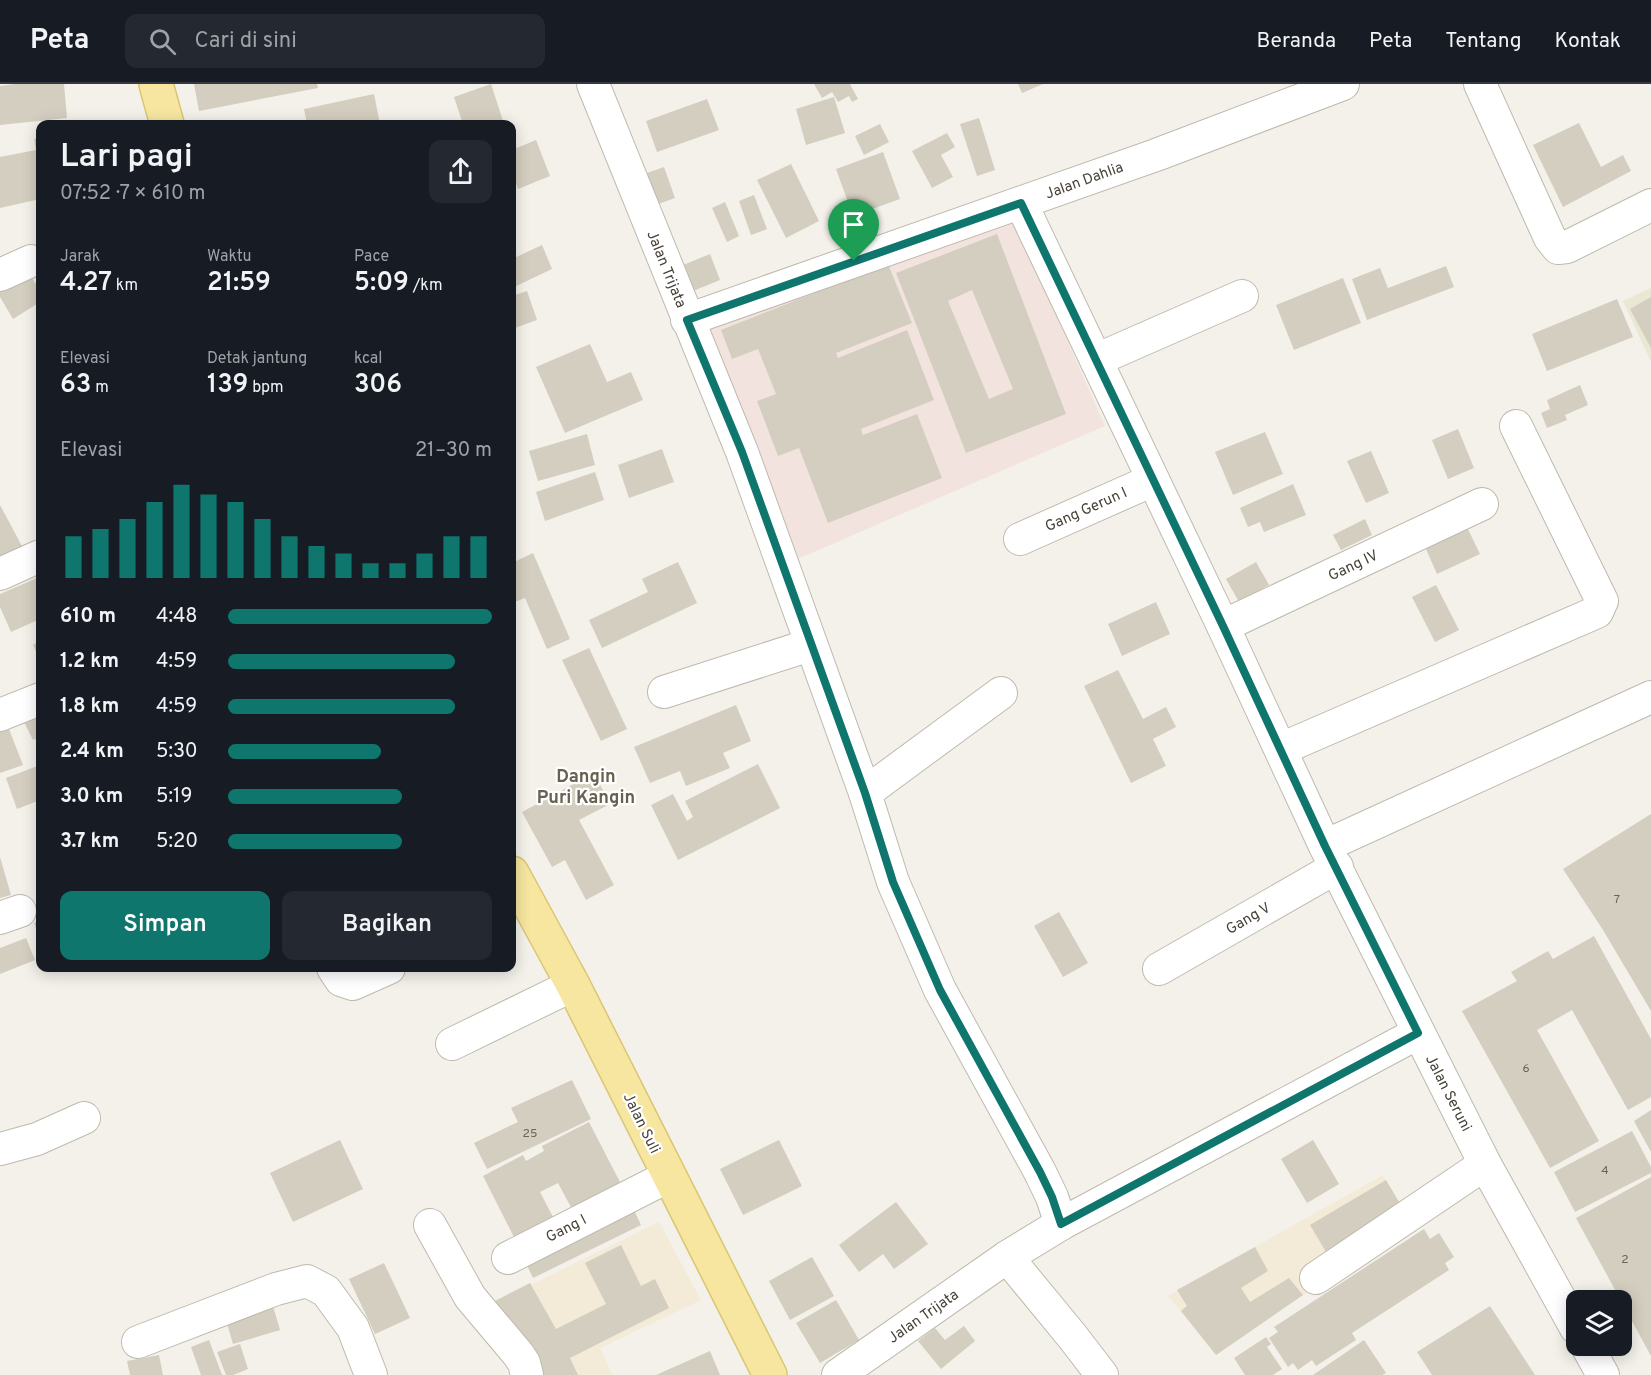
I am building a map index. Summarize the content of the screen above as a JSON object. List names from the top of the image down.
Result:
{
  "streets": {
    "main road": ["Jalan Suli"],
    "street": [
      "Jalan Dahlia",
      "Jalan Trijata",
      "Gang Gerun I",
      "Gang IV",
      "Gang V",
      "Jalan Seruni",
      "Gang I"
    ]
  },
  "crossings": [
    ["Jalan Dahlia", "Jalan Trijata"],
    ["Jalan Dahlia", "Jalan Seruni"],
    ["Gang Gerun I", "Jalan Seruni"],
    ["Gang IV", "Jalan Seruni"],
    ["Gang V", "Jalan Seruni"],
    ["Jalan Suli", "Gang I"]
  ],
  "districts": ["Dangin Puri Kangin"],
  "house_numbers": [
    "7",
    "6",
    "25",
    "4",
    "2"
  ],
  "page": {
    "header": "Peta",
    "search": "Cari di sini",
    "nav": [
      "Beranda",
      "Peta",
      "Tentang",
      "Kontak"
    ],
    "heading": ["Lari pagi", "07:52 · 7 × 610 m"],
    "stats": [
      ["Jarak", "4.27 km"],
      ["Waktu", "21:59"],
      ["Pace", "5:09 /km"],
      ["Elevasi", "63 m"],
      ["Detak jantung", "139 bpm"],
      ["kcal", "306"]
    ],
    "chart": ["Elevasi", "21–30 m"],
    "list": [
      {
        "name": "610 m",
        "note": "4:48"
      },
      {
        "name": "1.2 km",
        "note": "4:59"
      },
      {
        "name": "1.8 km",
        "note": "4:59"
      },
      {
        "name": "2.4 km",
        "note": "5:30"
      },
      {
        "name": "3.0 km",
        "note": "5:19"
      },
      {
        "name": "3.7 km",
        "note": "5:20"
      }
    ],
    "buttons": ["Simpan", "Bagikan"]
  }
}
